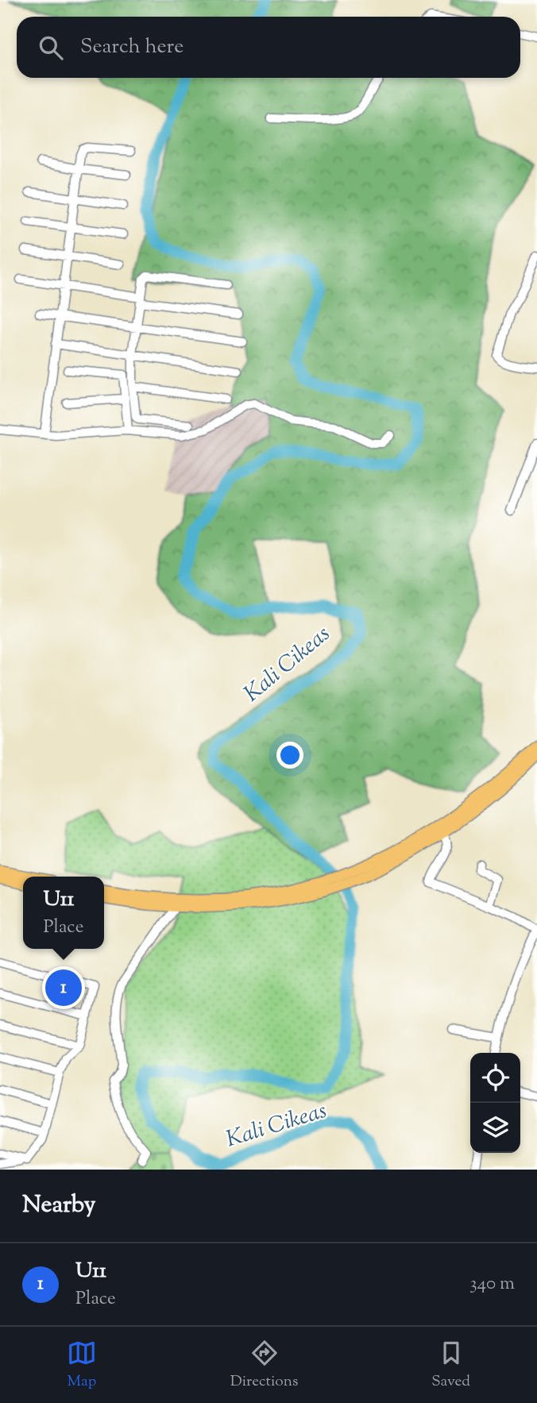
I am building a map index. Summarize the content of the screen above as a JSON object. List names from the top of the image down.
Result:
{
  "water": ["Kali Cikeas"],
  "page": {
    "search": "Search here",
    "popup": ["U11", "Place"],
    "pins": "1",
    "heading": "Nearby",
    "list": [
      {
        "mark": "1",
        "name": "U11",
        "note": "Place",
        "value": "340 m"
      }
    ],
    "nav": ["Map", "Directions", "Saved"]
  }
}
